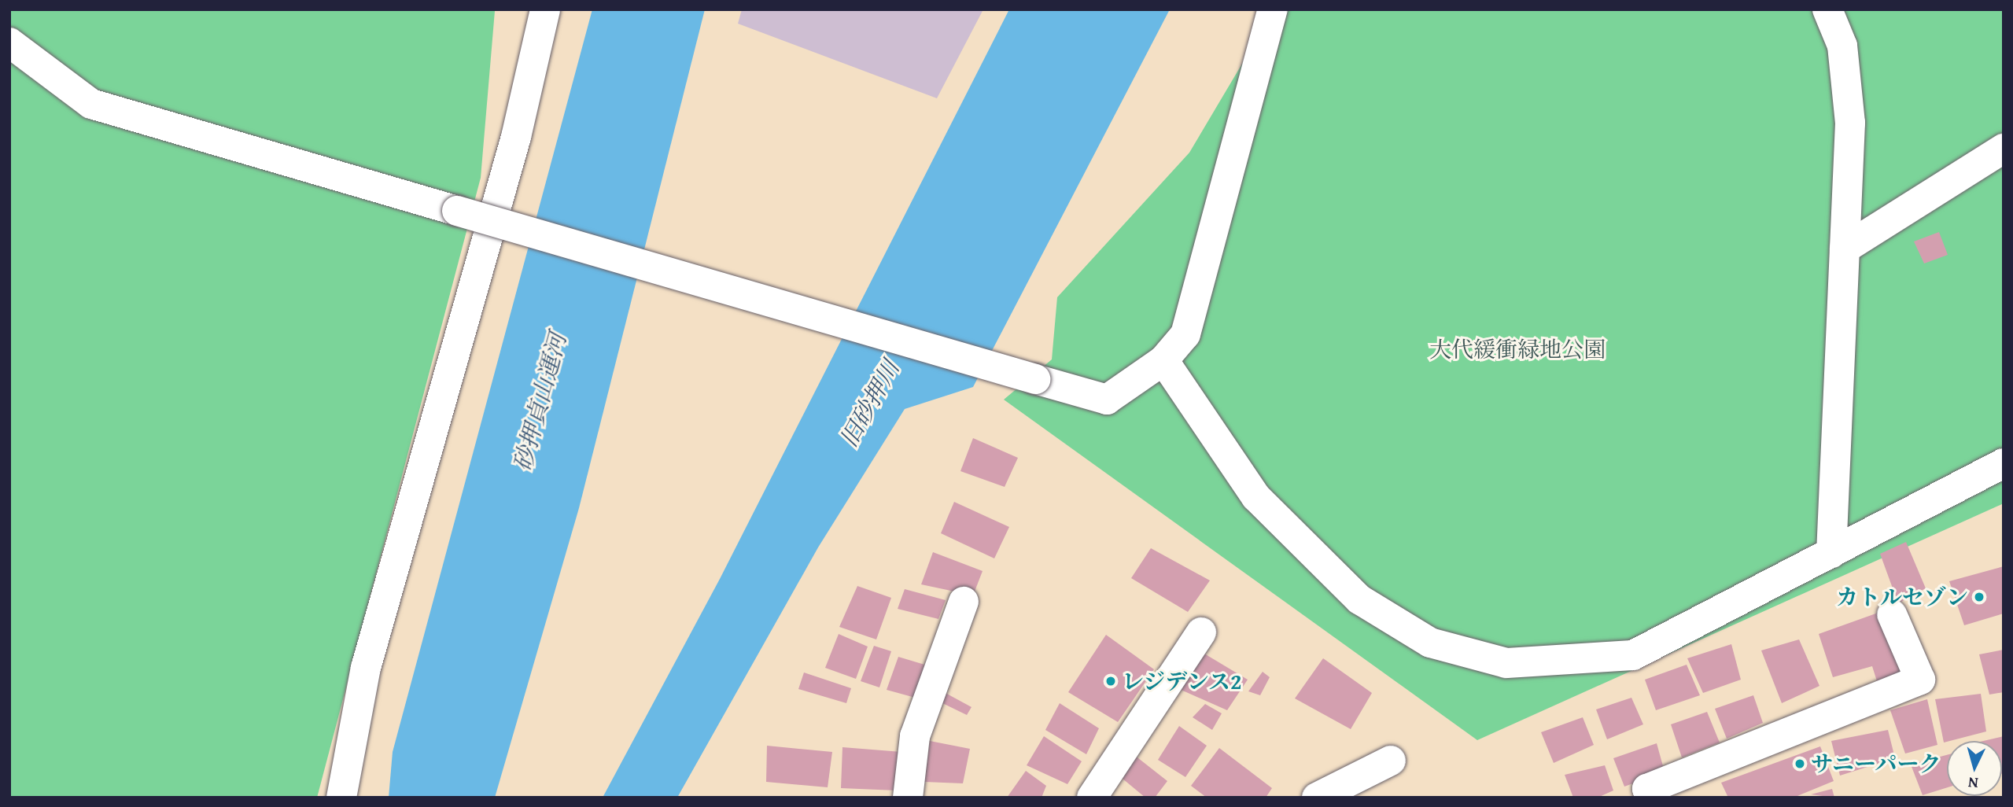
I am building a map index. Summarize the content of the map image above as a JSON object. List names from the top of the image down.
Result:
{
  "water": ["砂押貞山運河", "旧砂押川"],
  "parks": ["大代緩衝緑地公園"],
  "places": ["カトルセゾン", "レジデンス2", "サニーパーク"],
  "north": "bottom"
}
